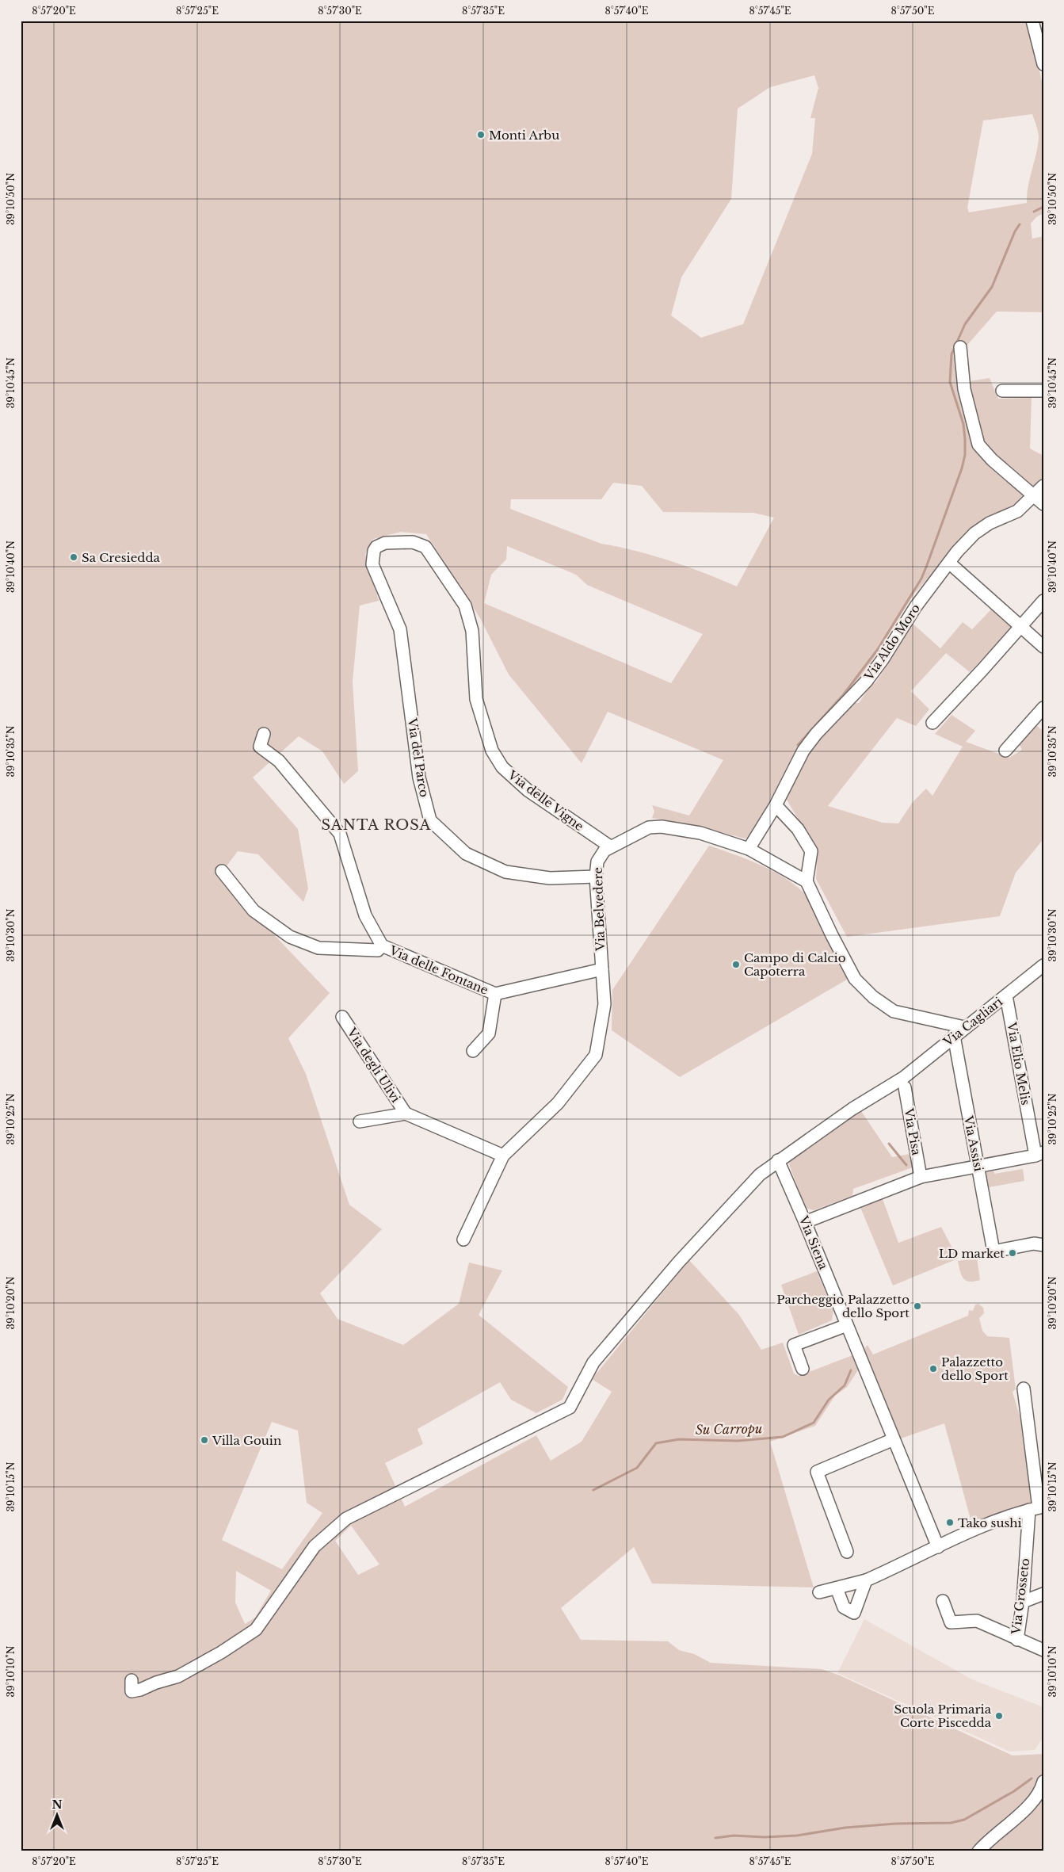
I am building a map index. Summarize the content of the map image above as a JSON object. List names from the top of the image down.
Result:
{
  "streets": {
    "street": [
      "Via Aldo Moro",
      "Via del Parco",
      "Via delle Vigne",
      "Via Belvedere",
      "Via delle Fontane",
      "Via Cagliari",
      "Via Elio Melis",
      "Via degli Ulivi",
      "Via Pisa",
      "Via Assisi",
      "Via Siena",
      "Via Grosseto"
    ]
  },
  "crossings": [
    ["Via Aldo Moro", "Via Belvedere"],
    ["Via del Parco", "Via delle Vigne"],
    ["Via del Parco", "Via Belvedere"],
    ["Via delle Vigne", "Via Belvedere"],
    ["Via Belvedere", "Via delle Fontane"],
    ["Via Belvedere", "Via degli Ulivi"],
    ["Via Cagliari", "Via Elio Melis"],
    ["Via Cagliari", "Via Pisa"],
    ["Via Cagliari", "Via Assisi"],
    ["Via Cagliari", "Via Siena"]
  ],
  "districts": ["SANTA ROSA"],
  "water": ["Su Carropu"],
  "places": [
    "Monti Arbu",
    "Sa Cresiedda",
    "Campo di Calcio Capoterra",
    "LD market",
    "Parcheggio Palazzetto dello Sport",
    "Palazzetto dello Sport",
    "Villa Gouin",
    "Tako sushi",
    "Scuola Primaria Corte Piscedda"
  ],
  "north": "top",
  "coordinates": [
    "8°57'20\"E",
    "8°57'25\"E",
    "8°57'30\"E",
    "8°57'35\"E",
    "8°57'40\"E",
    "8°57'45\"E",
    "8°57'50\"E",
    "39°10'50\"N",
    "39°10'45\"N",
    "39°10'40\"N",
    "39°10'35\"N",
    "39°10'30\"N",
    "39°10'25\"N",
    "39°10'20\"N",
    "39°10'15\"N",
    "39°10'10\"N"
  ]
}
